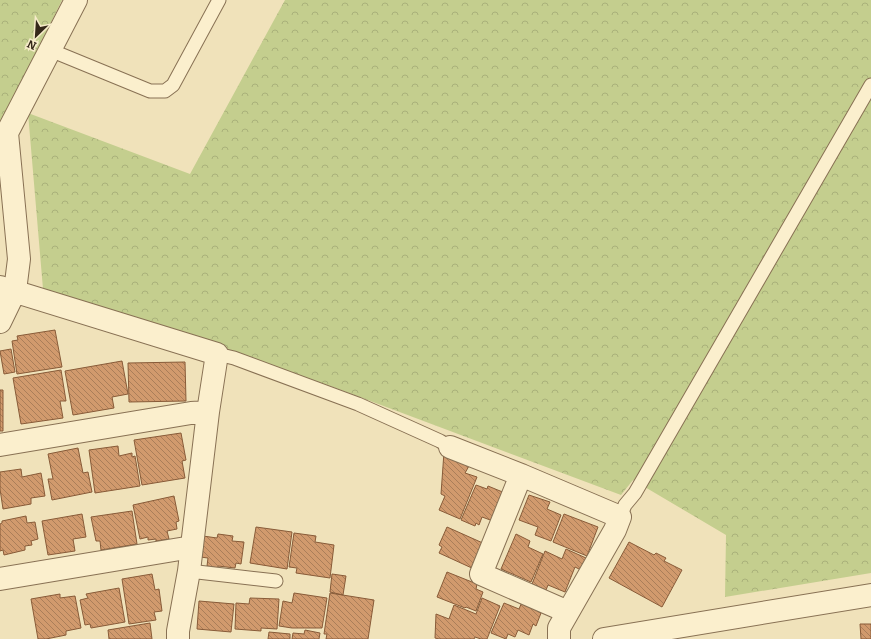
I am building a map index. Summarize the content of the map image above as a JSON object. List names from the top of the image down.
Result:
{
  "north": "bottom left"
}
